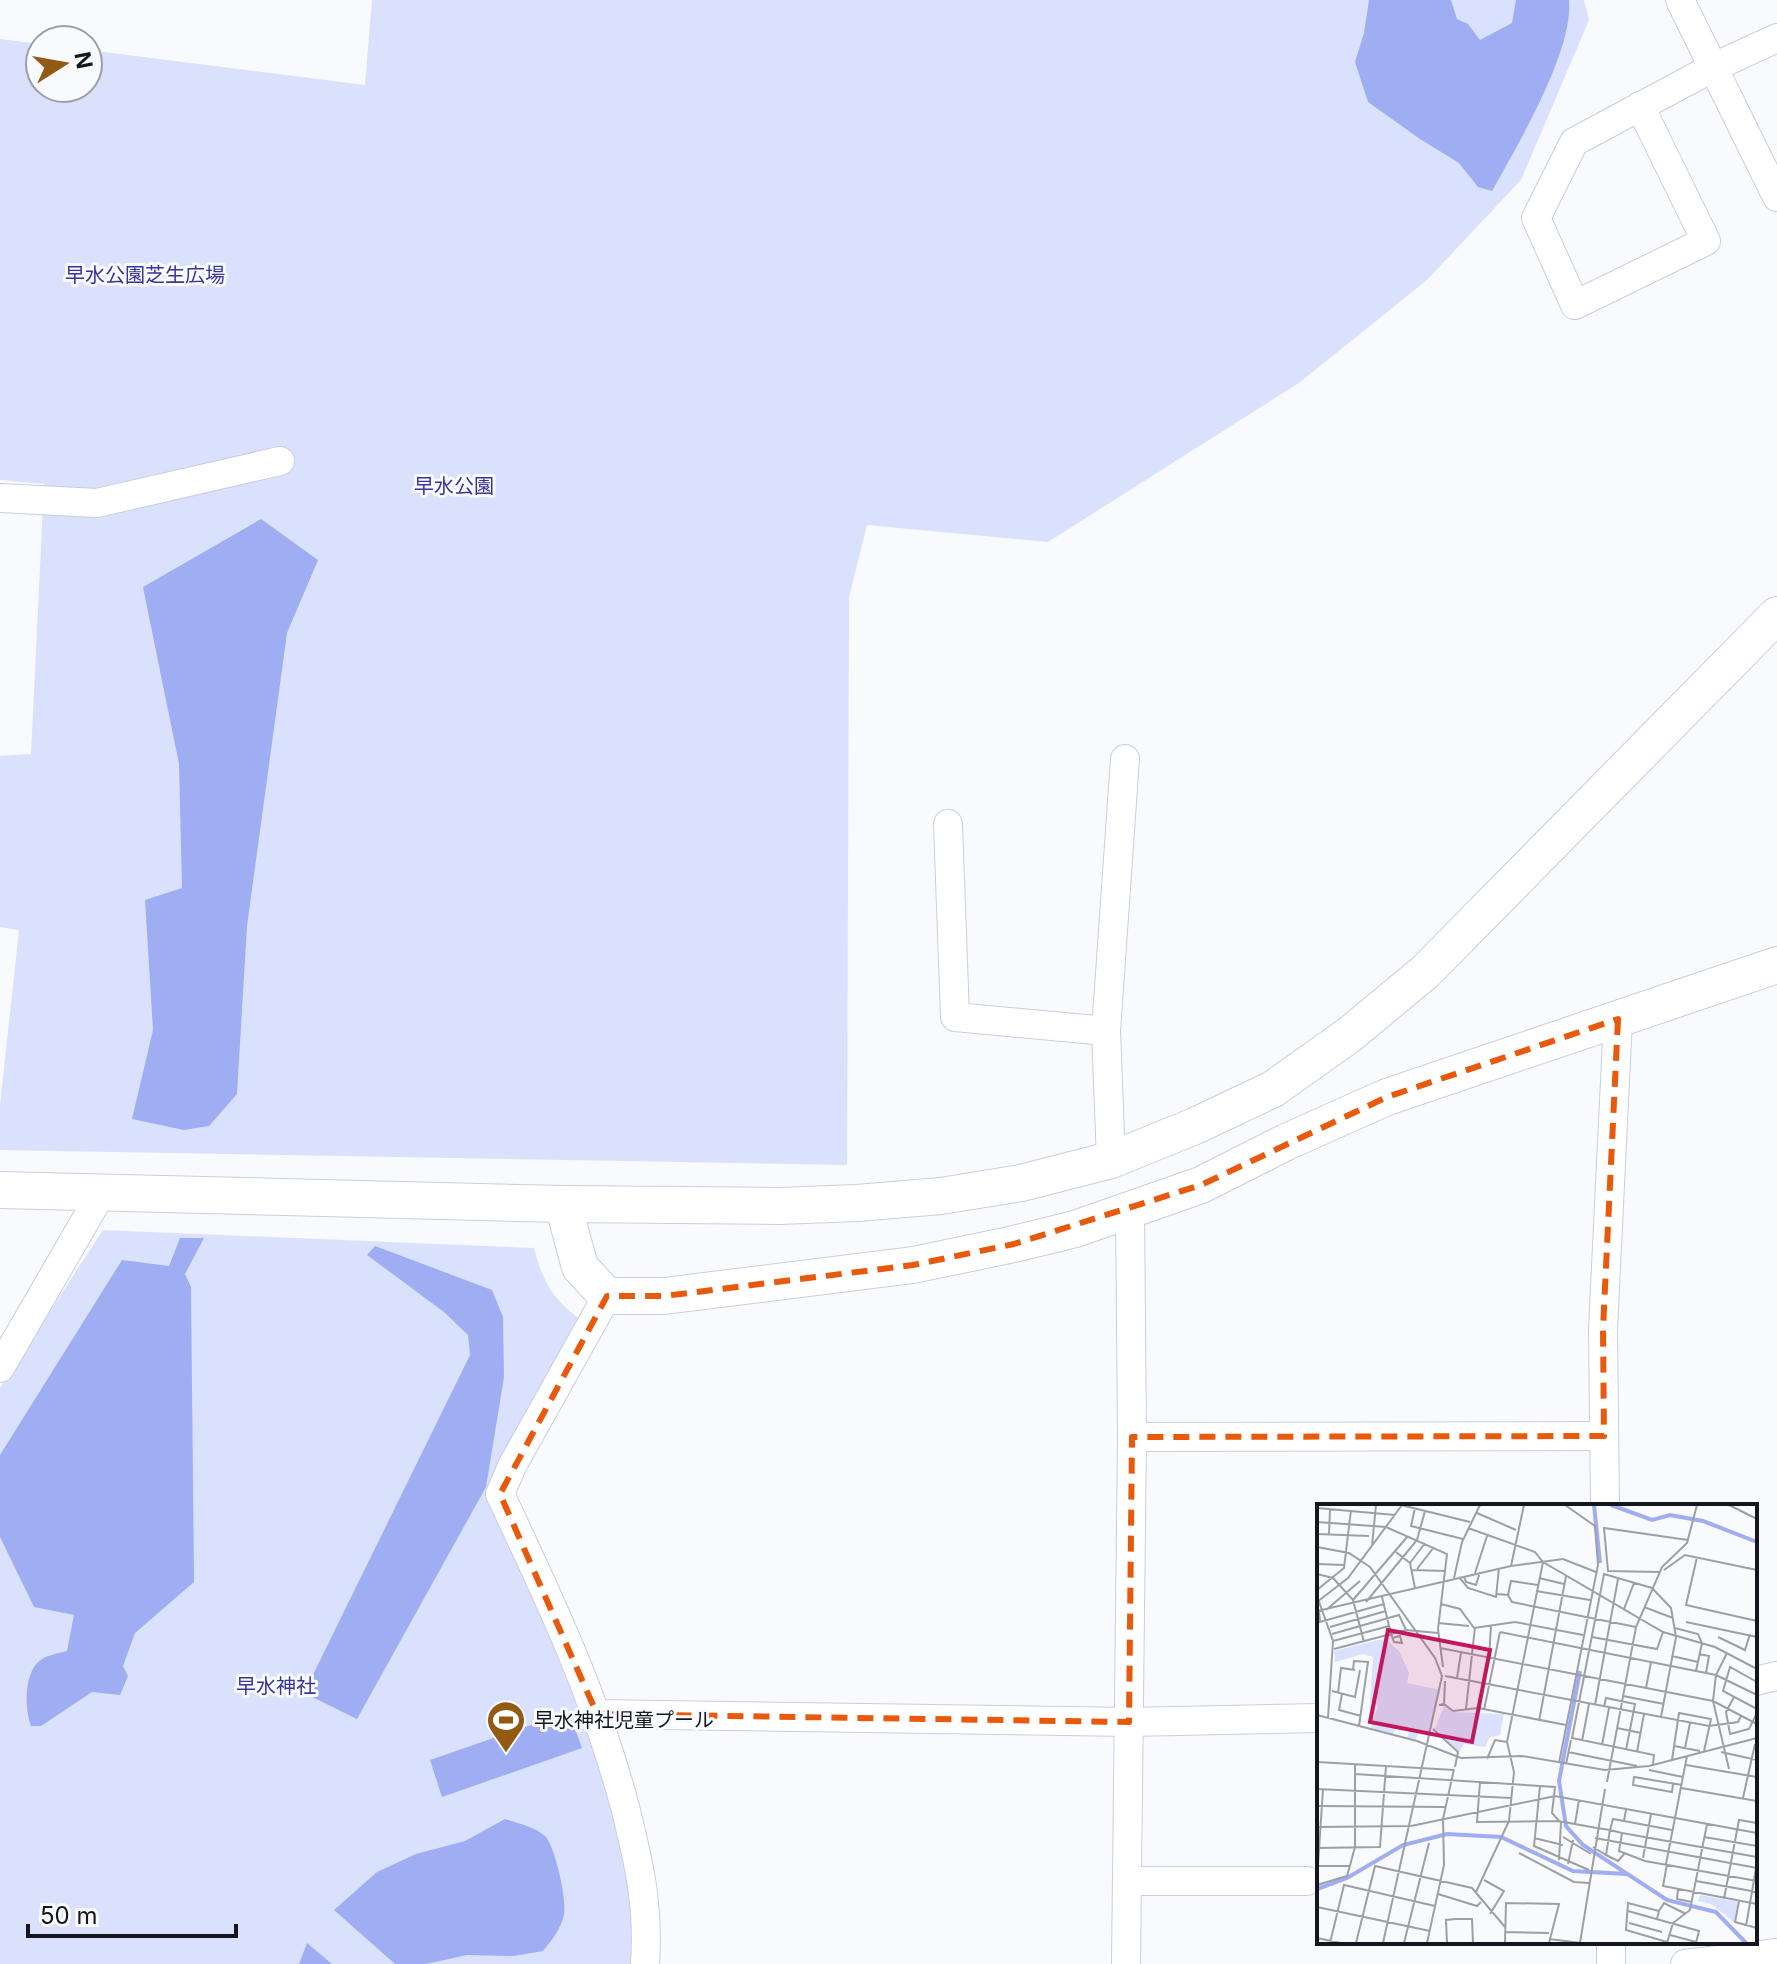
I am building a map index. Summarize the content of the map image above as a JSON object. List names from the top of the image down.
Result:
{
  "parks": ["早水公園芝生広場", "早水公園", "早水神社"],
  "places": {
    "sports": ["早水神社児童プール"]
  },
  "scale_bar": "50 m",
  "north": "right"
}
